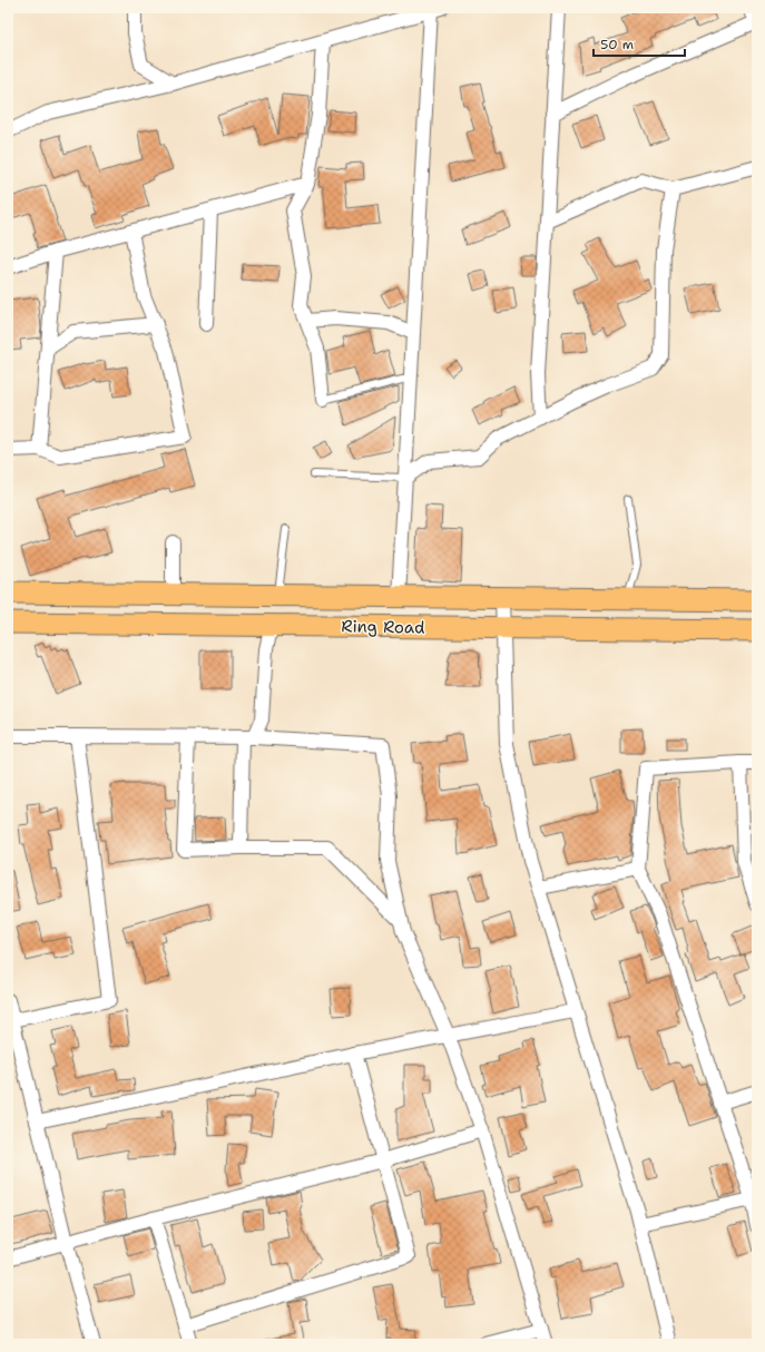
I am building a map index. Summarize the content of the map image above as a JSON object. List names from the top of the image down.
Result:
{
  "streets": {
    "main road": ["Ring Road"]
  },
  "scale_bar": "50 m"
}
